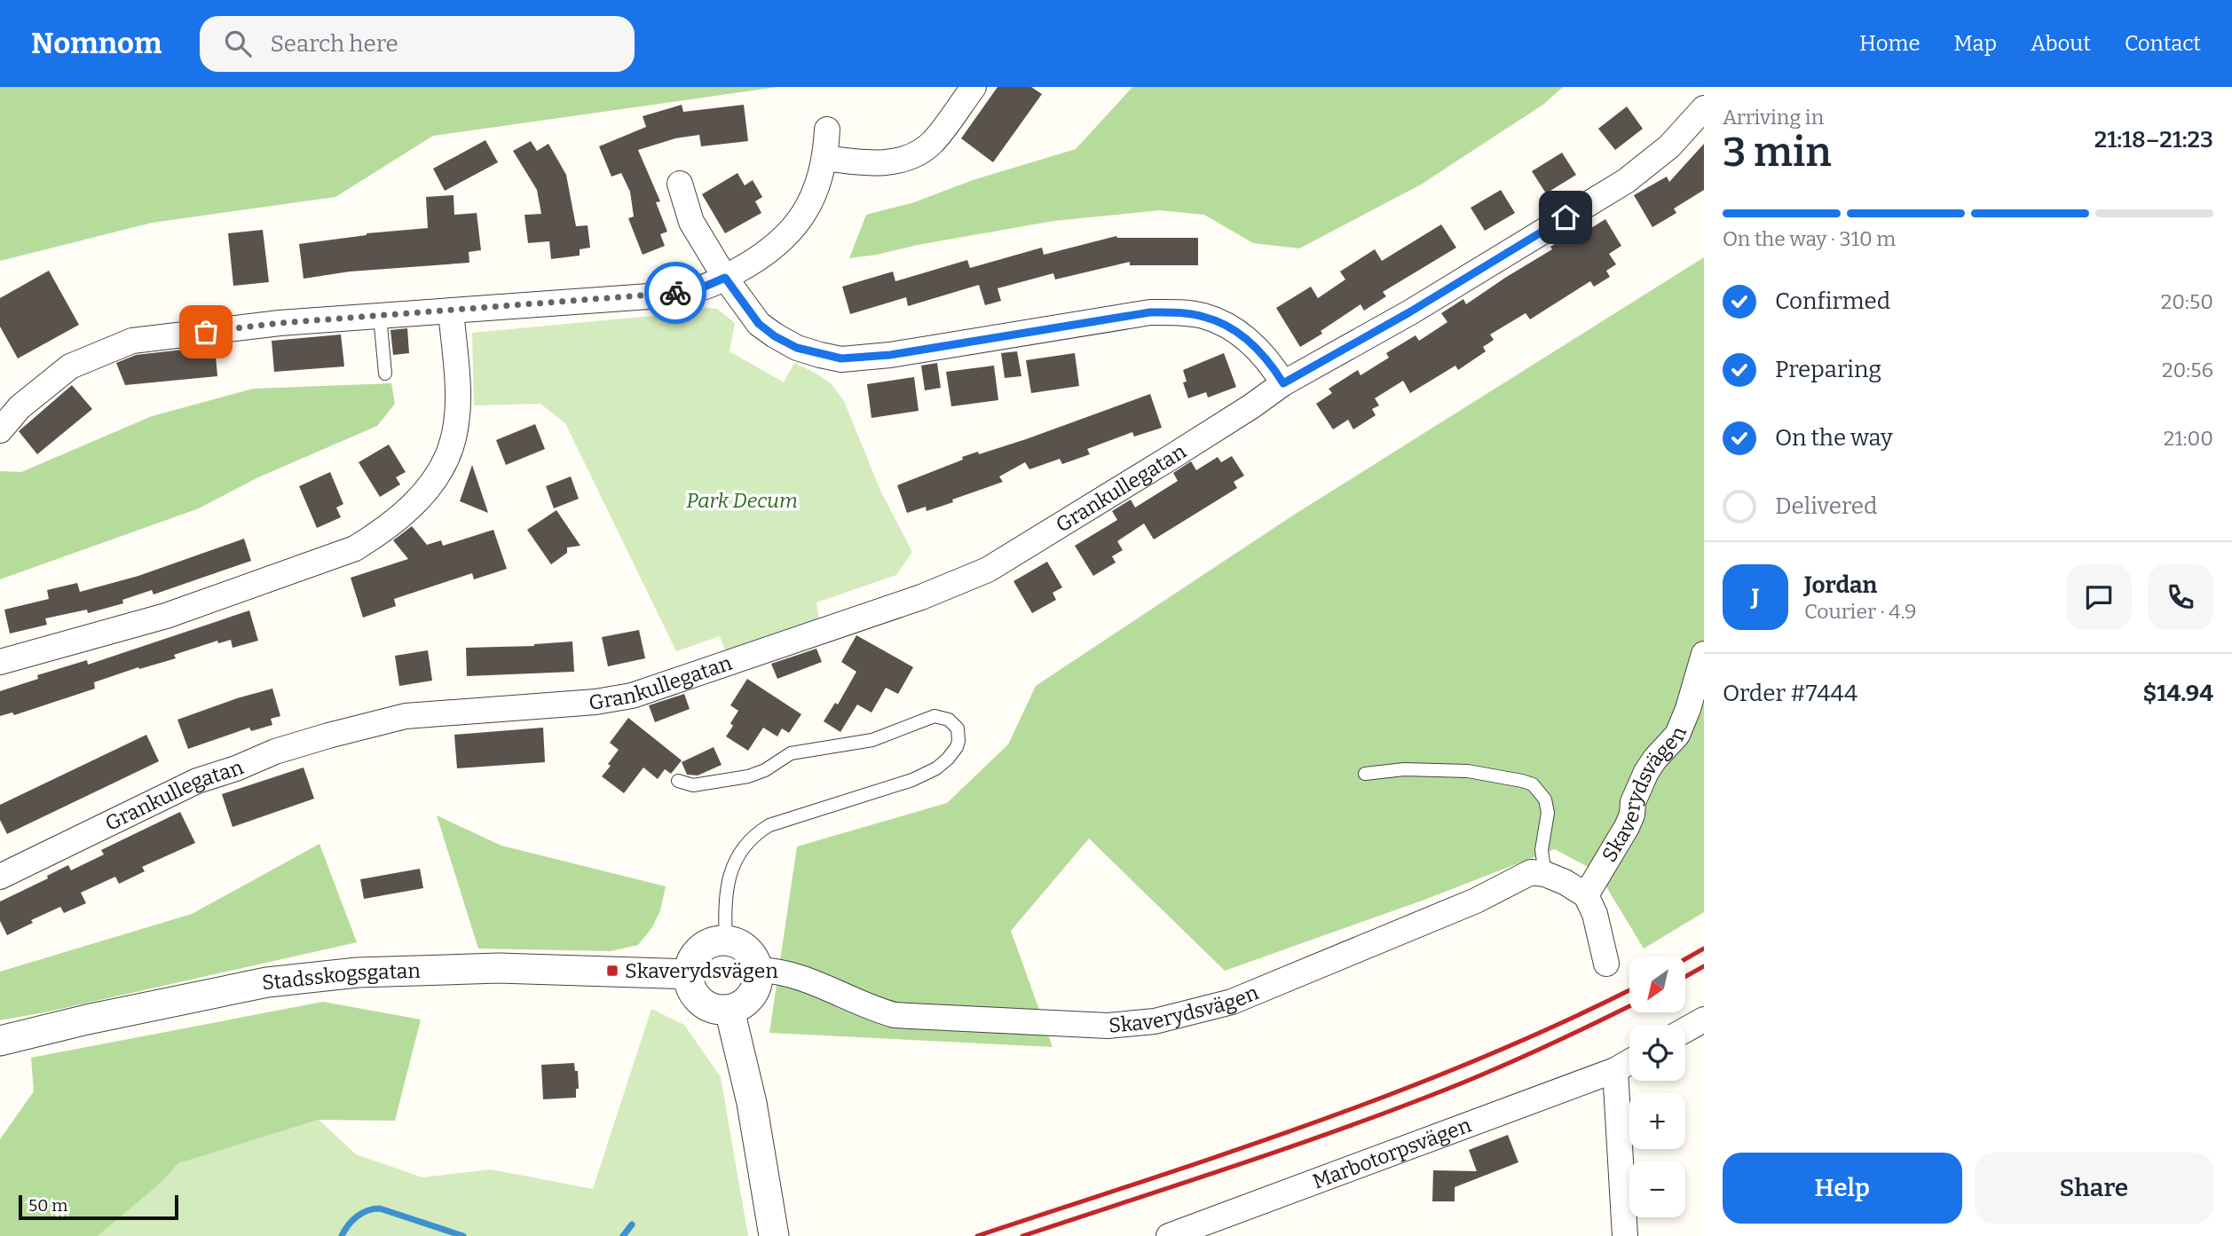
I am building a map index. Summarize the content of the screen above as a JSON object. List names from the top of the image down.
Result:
{
  "streets": {
    "street": [
      "Grankullegatan",
      "Skaverydsvägen",
      "Stadsskogsgatan",
      "Marbotorpsvägen"
    ]
  },
  "crossings": [
    ["Skaverydsvägen", "Stadsskogsgatan"]
  ],
  "parks": ["Park Decum"],
  "places": {
    "transit": ["Skaverydsvägen"]
  },
  "scale_bar": "50 m",
  "north": "bottom left",
  "page": {
    "header": "Nomnom",
    "search": "Search here",
    "nav": [
      "Home",
      "Map",
      "About",
      "Contact"
    ],
    "heading": ["3 min", "Arriving in", "21:18–21:23"],
    "panel": [
      "Jordan",
      "Courier · 4.9",
      "Order #7444",
      "$14.94"
    ],
    "bar": "On the way · 310 m",
    "list": [
      ["Confirmed", "20:50"],
      ["Preparing", "20:56"],
      ["On the way", "21:00"],
      "Delivered"
    ],
    "round": "J",
    "map_buttons": ["+", "−"],
    "buttons": ["Help", "Share"],
    "scale": "50 m"
  }
}
